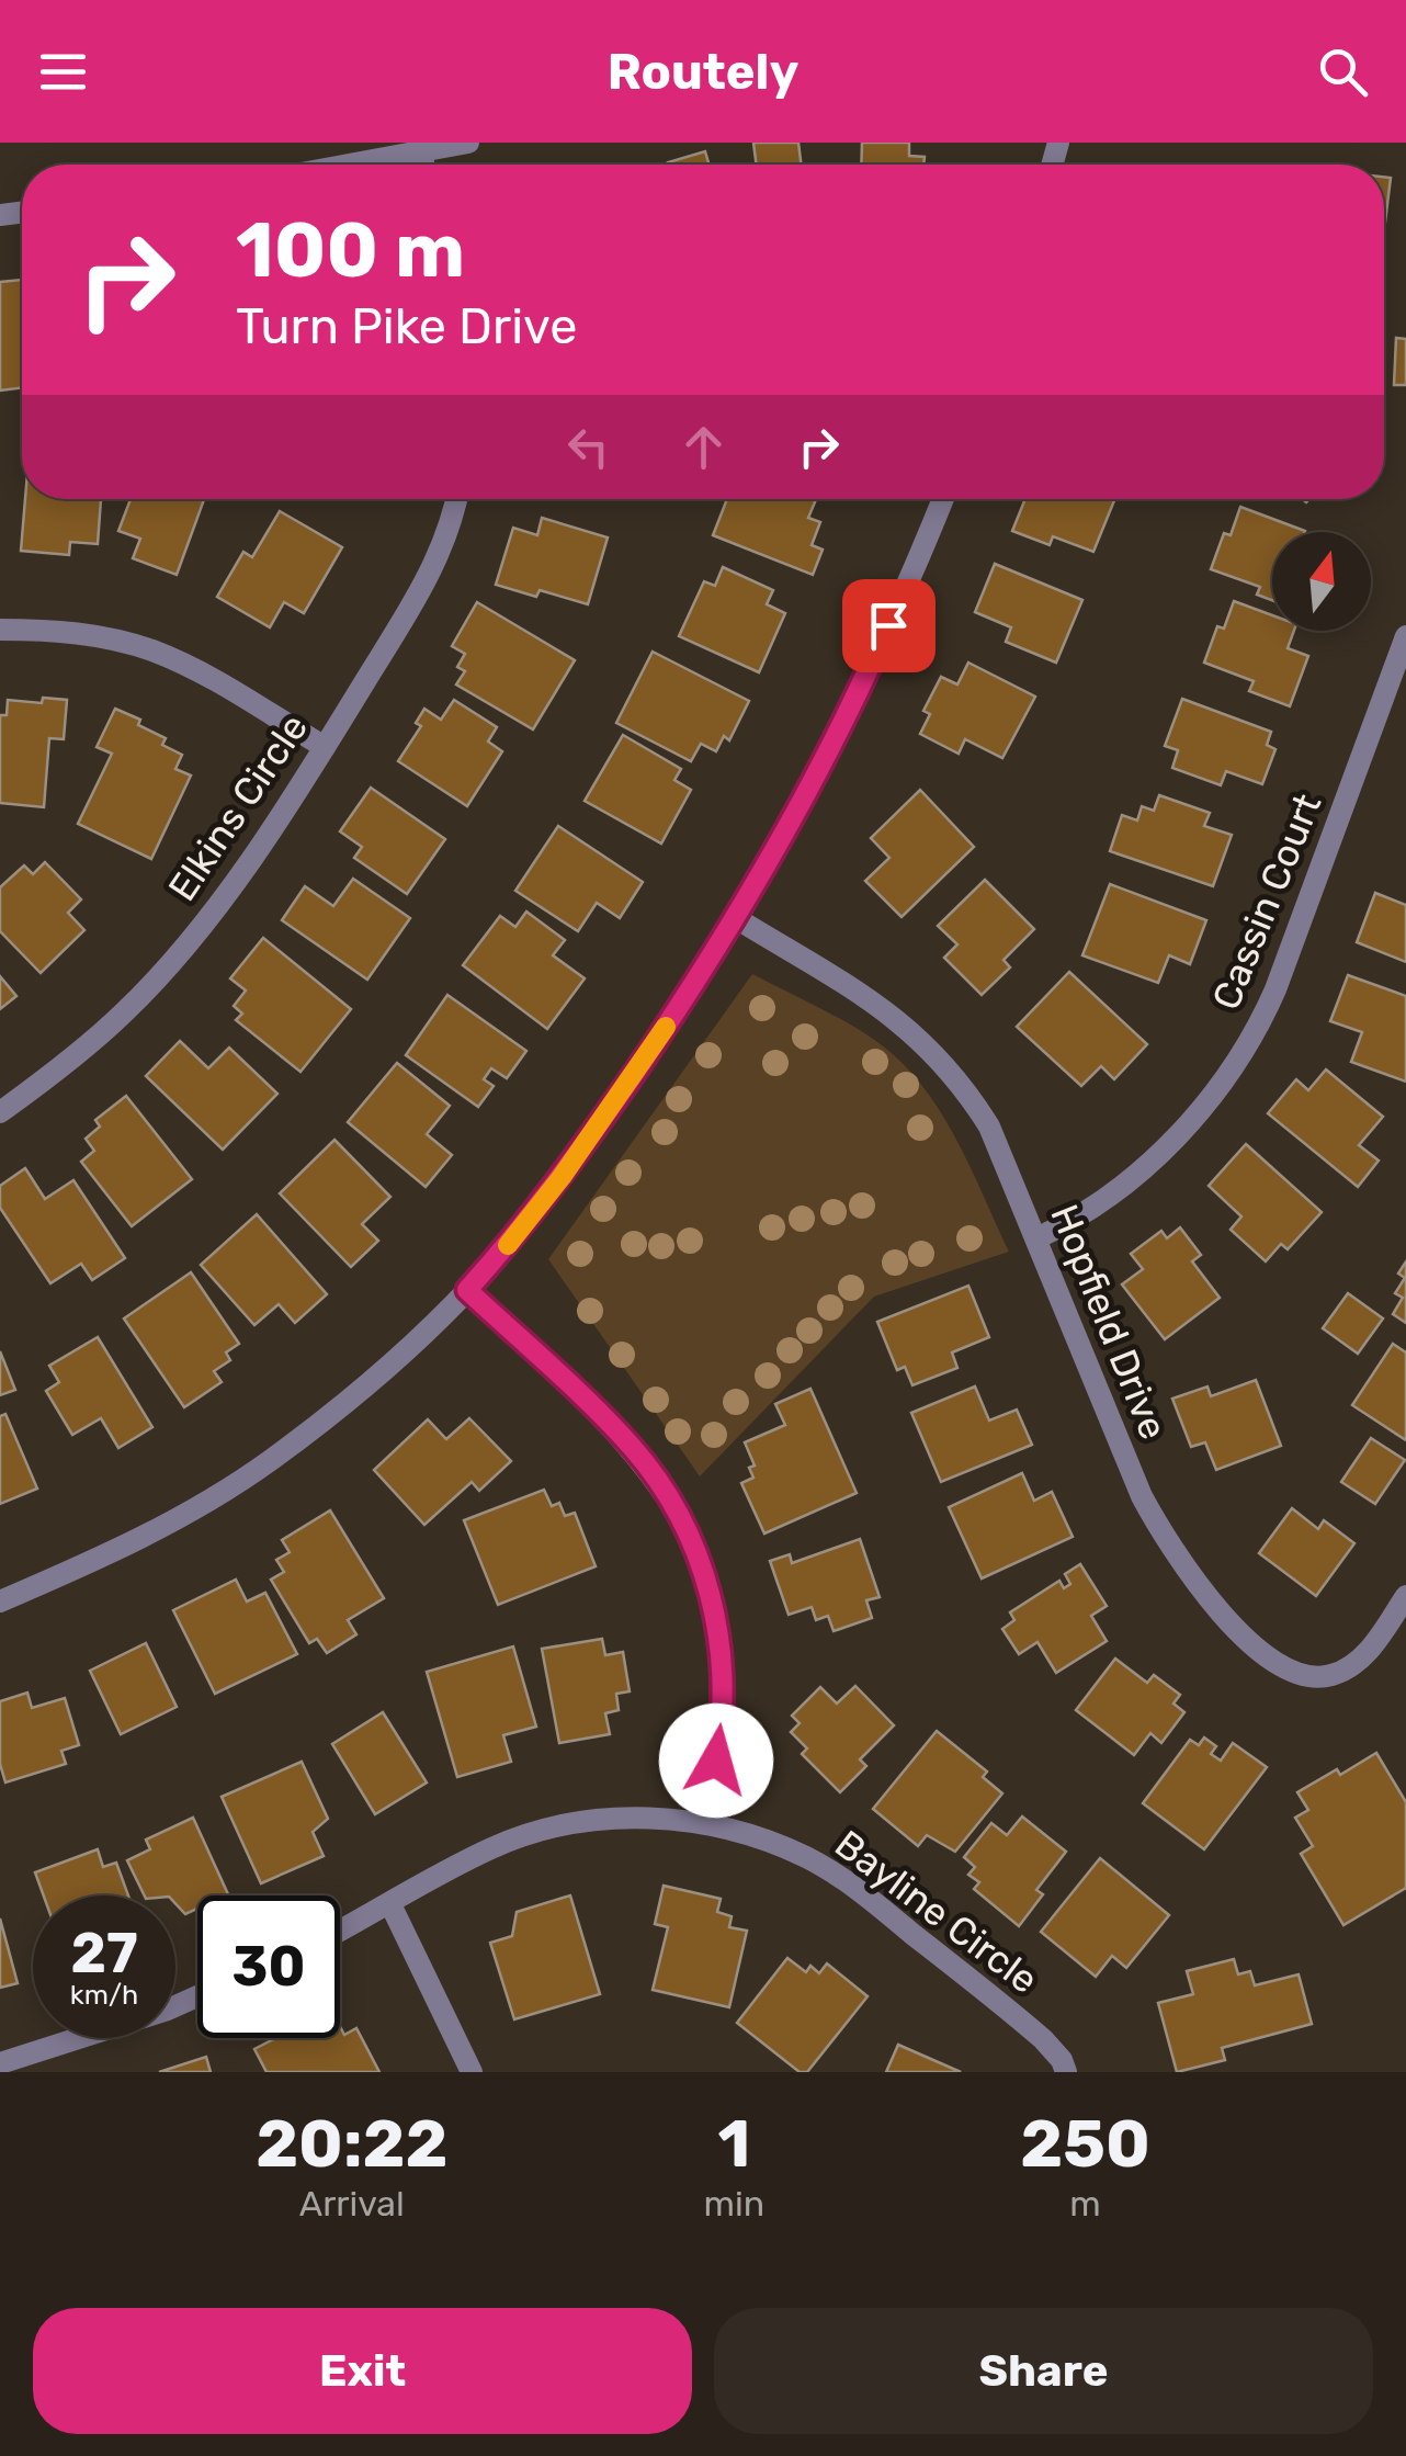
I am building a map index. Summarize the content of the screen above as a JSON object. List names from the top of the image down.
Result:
{
  "streets": {
    "street": [
      "Elkins Circle",
      "Cassin Court",
      "Hopfield Drive",
      "Bayline Circle"
    ]
  },
  "crossings": [
    ["Cassin Court", "Hopfield Drive"]
  ],
  "north": "top",
  "page": {
    "header": "Routely",
    "turn": ["100 m", "Turn Pike Drive"],
    "speed": "27 km/h",
    "limit": "30",
    "eta": [
      "20:22",
      "Arrival",
      "1",
      "min",
      "250",
      "m"
    ],
    "buttons": ["Exit", "Share"]
  }
}
